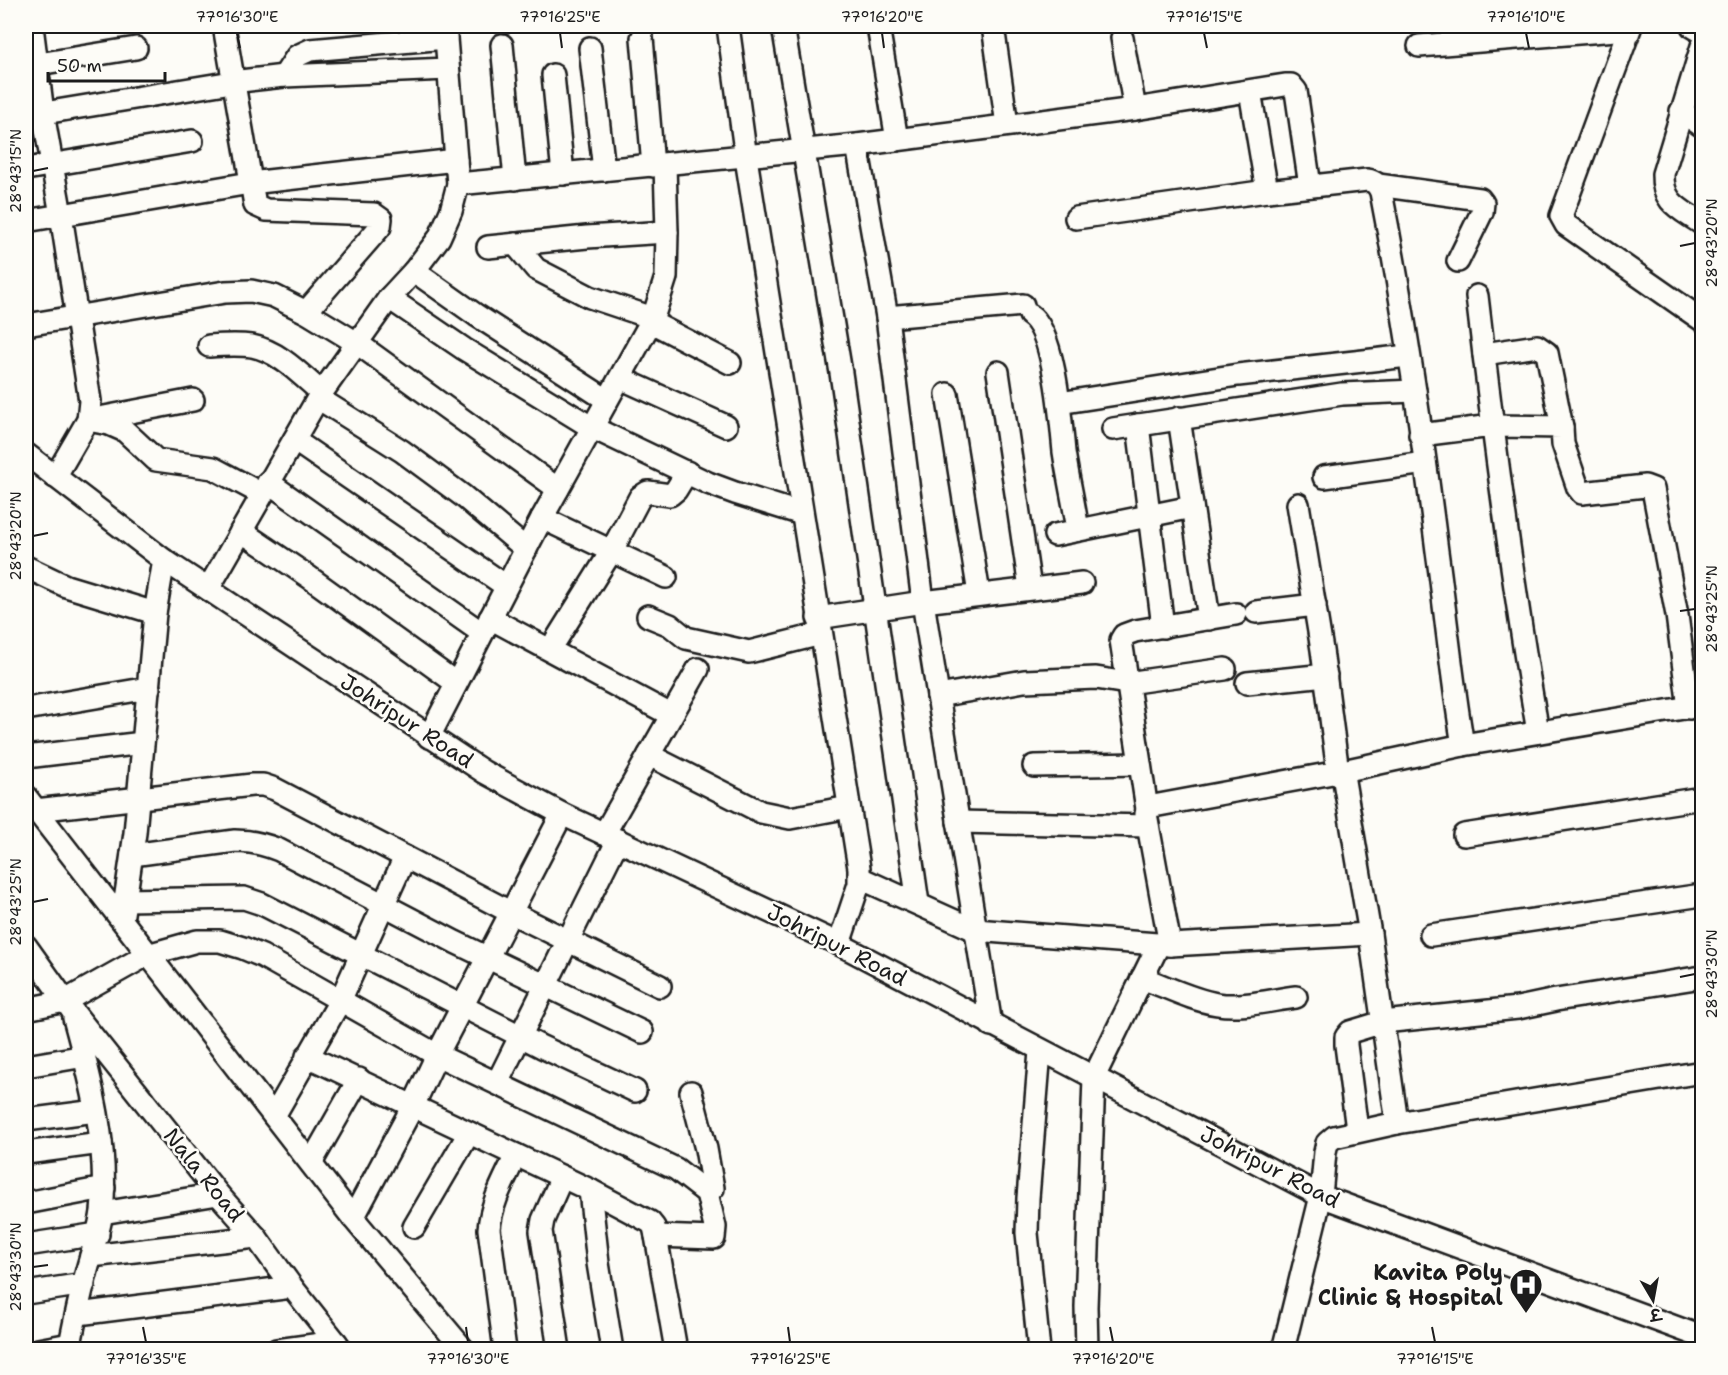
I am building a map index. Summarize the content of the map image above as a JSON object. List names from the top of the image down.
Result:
{
  "streets": {
    "street": ["Johripur Road", "Nala Road"]
  },
  "places": {
    "hospital": ["Kavita Poly Clinic & Hospital"]
  },
  "scale_bar": "50 m",
  "north": "bottom",
  "coordinates": [
    "77°16'30\"E",
    "77°16'25\"E",
    "77°16'20\"E",
    "77°16'15\"E",
    "77°16'10\"E",
    "28°43'15\"N",
    "28°43'20\"N",
    "28°43'25\"N",
    "28°43'30\"N",
    "77°16'35\"E"
  ]
}
